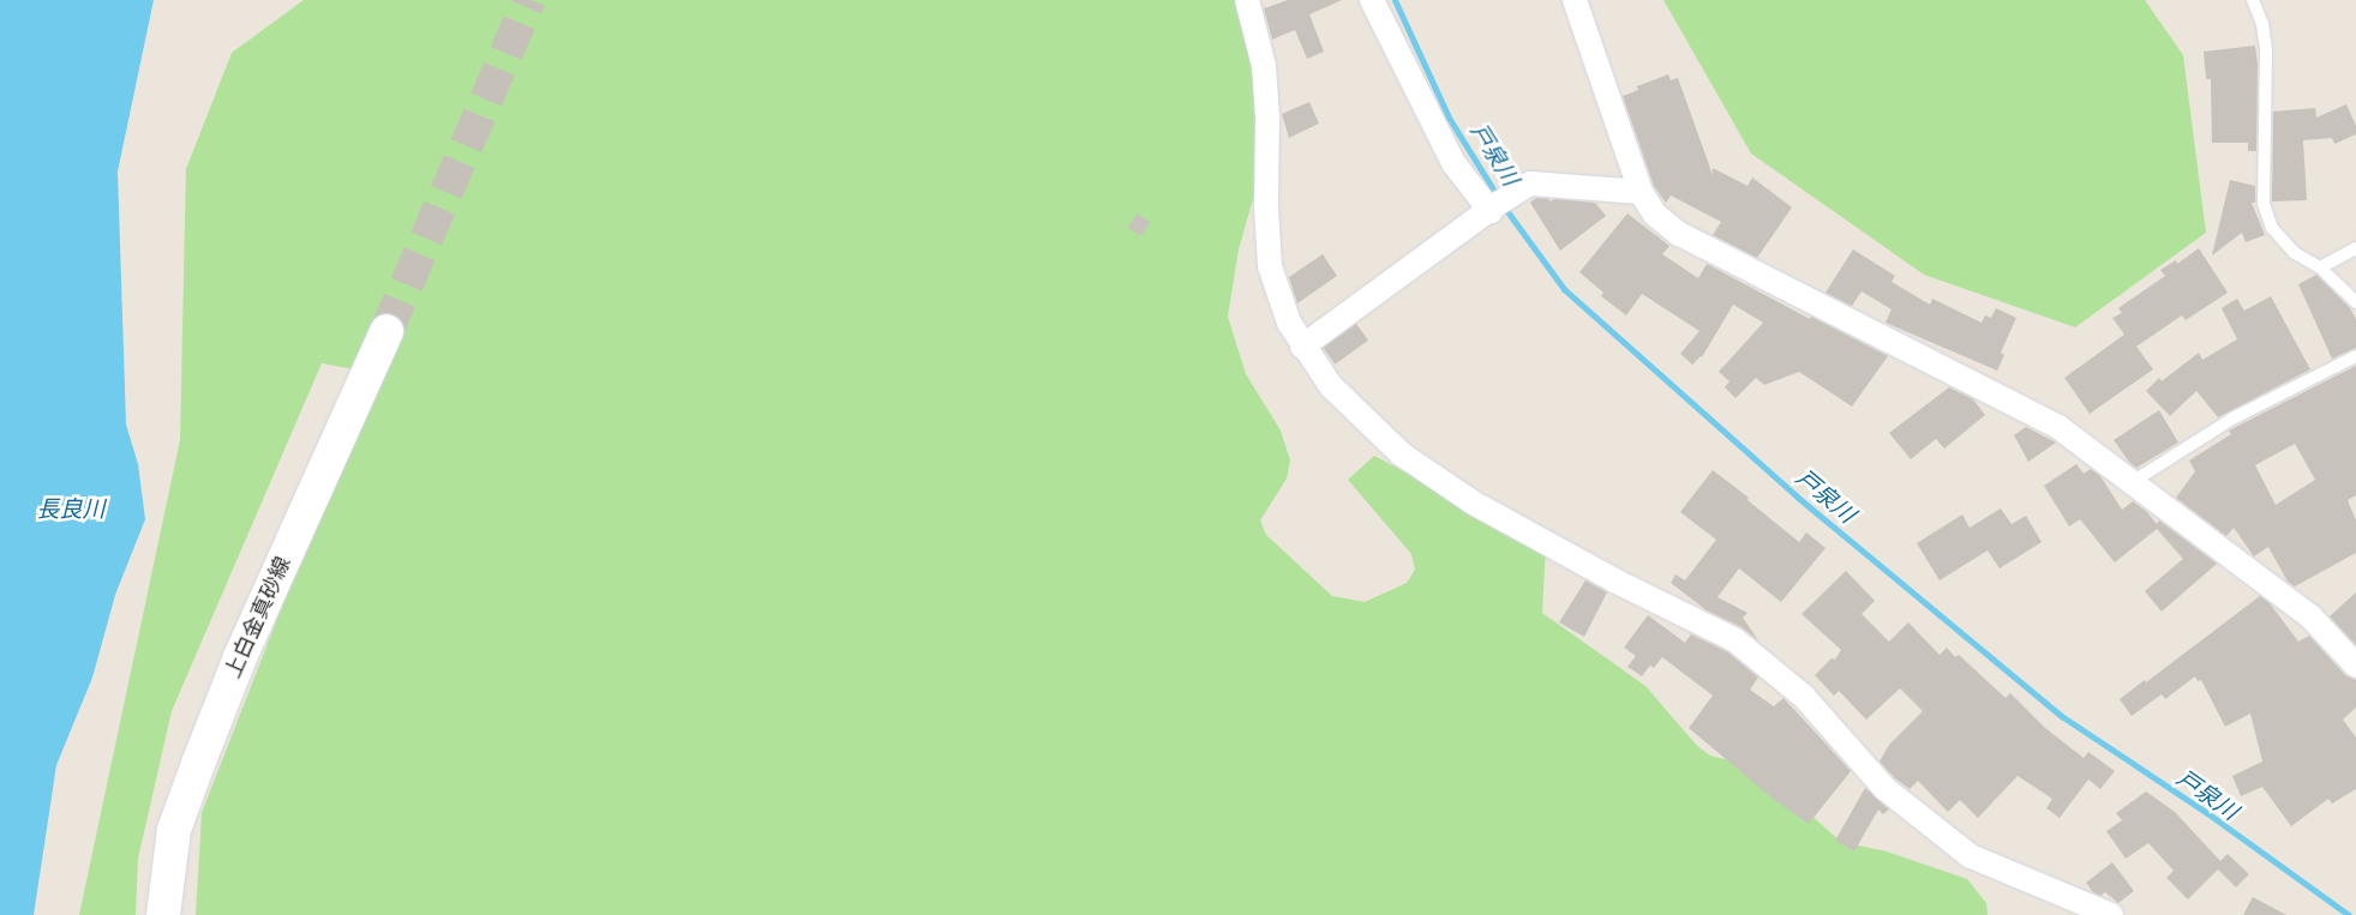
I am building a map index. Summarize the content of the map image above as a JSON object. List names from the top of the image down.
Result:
{
  "streets": {
    "main road": ["上白金真砂線"]
  },
  "water": ["戸泉川", "長良川"]
}
